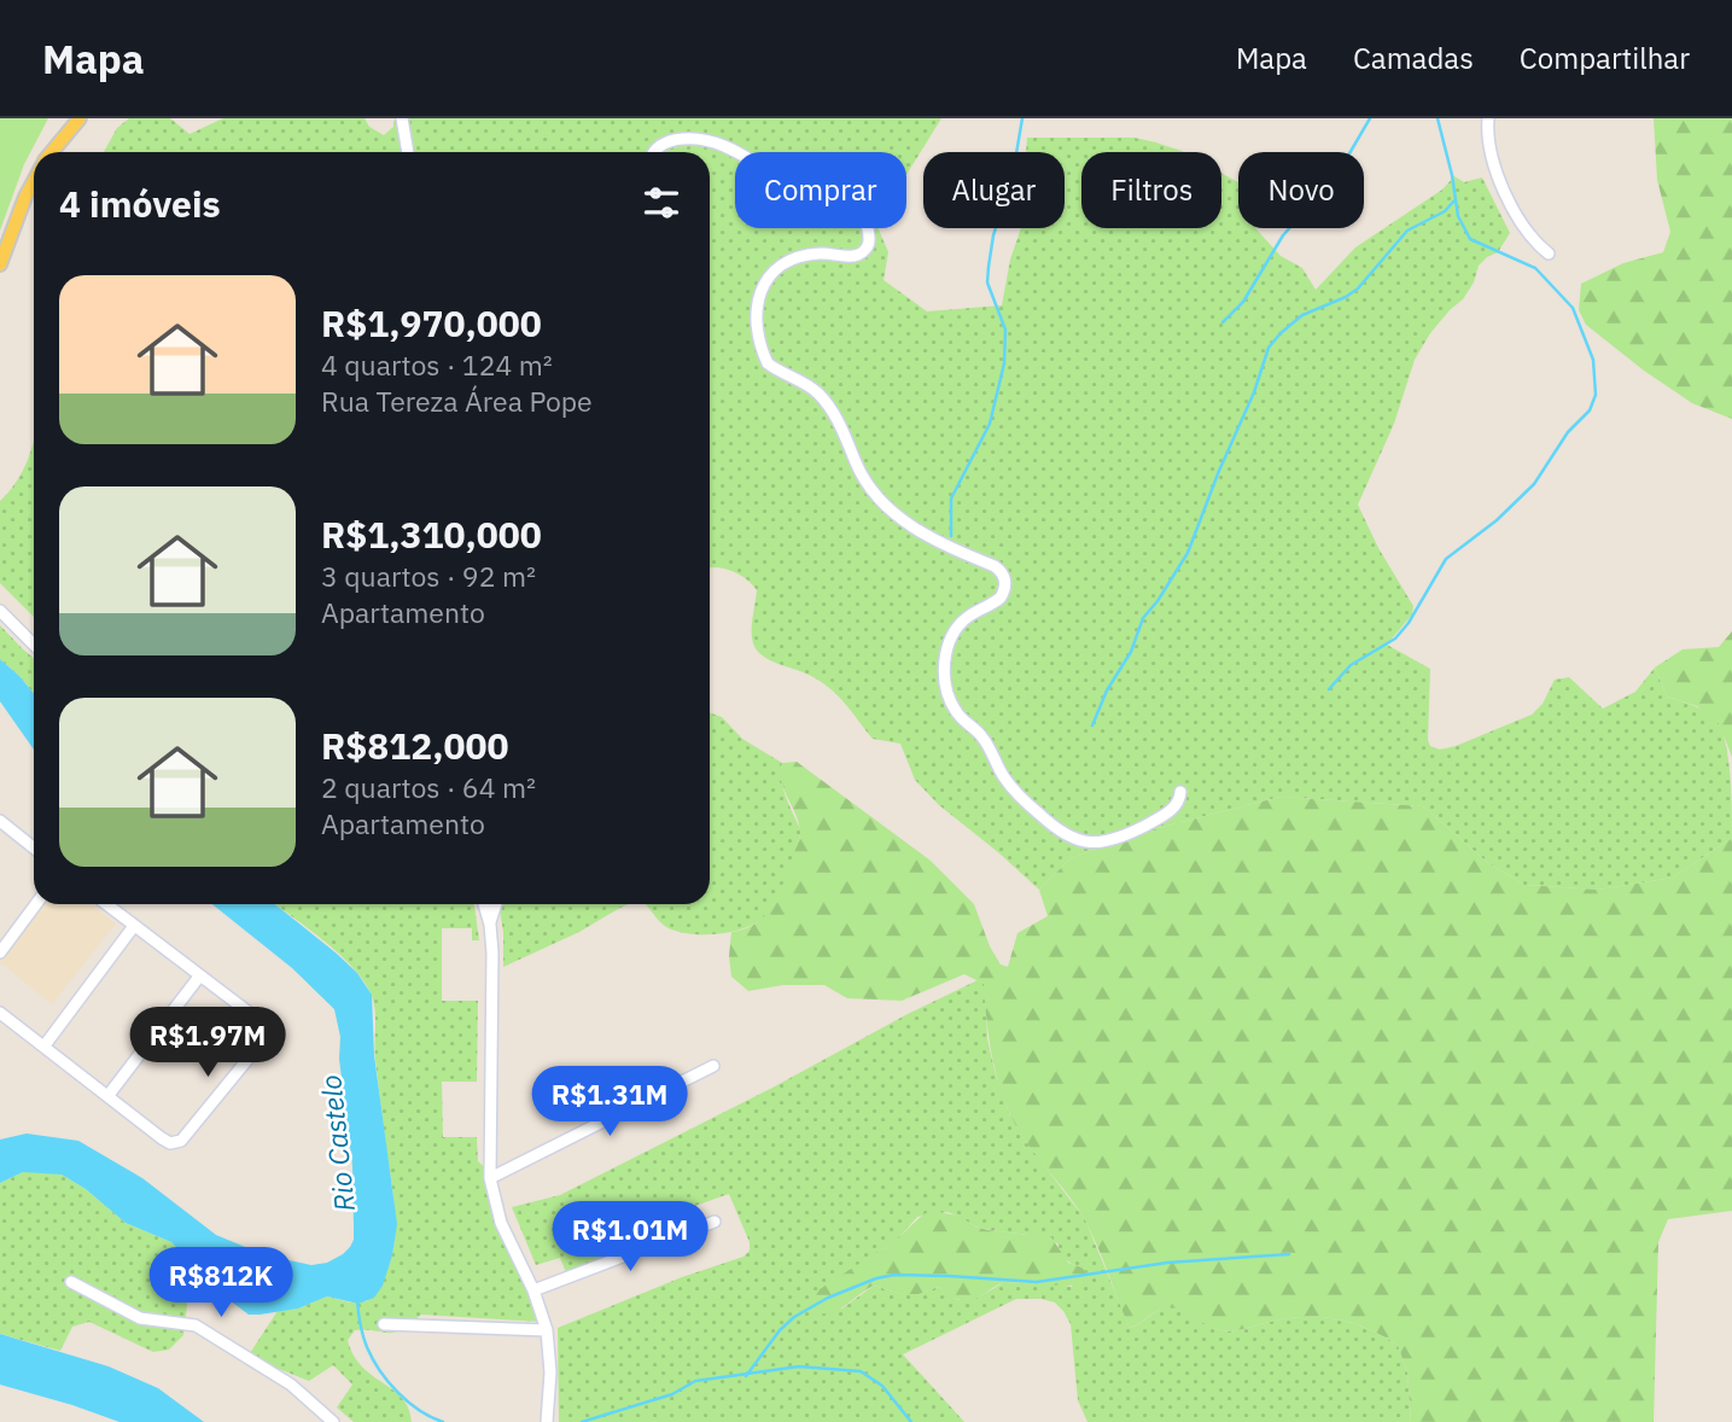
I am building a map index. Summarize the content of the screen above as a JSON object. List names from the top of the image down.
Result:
{
  "water": ["Rio Castelo"],
  "page": {
    "header": "Mapa",
    "nav": ["Mapa", "Camadas", "Compartilhar"],
    "chip": [
      "Comprar",
      "Alugar",
      "Filtros",
      "Novo"
    ],
    "heading": "4 imóveis",
    "list": [
      {
        "name": "R$1,970,000",
        "note": "4 quartos · 124 m² · Rua Tereza Área Pope"
      },
      {
        "name": "R$1,310,000",
        "note": "3 quartos · 92 m² · Apartamento"
      },
      {
        "name": "R$812,000",
        "note": "2 quartos · 64 m² · Apartamento"
      }
    ],
    "price": [
      "R$1.97M",
      "R$1.31M",
      "R$1.01M",
      "R$812K"
    ]
  }
}
